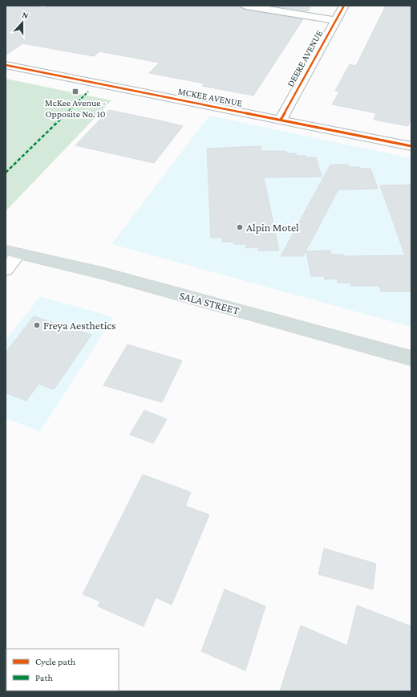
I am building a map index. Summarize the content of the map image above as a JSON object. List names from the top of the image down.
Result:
{
  "streets": {
    "highway": ["SALA STREET"],
    "street": ["DEERE AVENUE", "MCKEE AVENUE"]
  },
  "crossings": [
    ["DEERE AVENUE", "MCKEE AVENUE"]
  ],
  "places": {
    "transit": ["McKee Avenue - Opposite No. 10"],
    "other": ["Alpin Motel", "Freya Aesthetics"]
  },
  "legend": ["Cycle path", "Path"],
  "north": "top"
}
